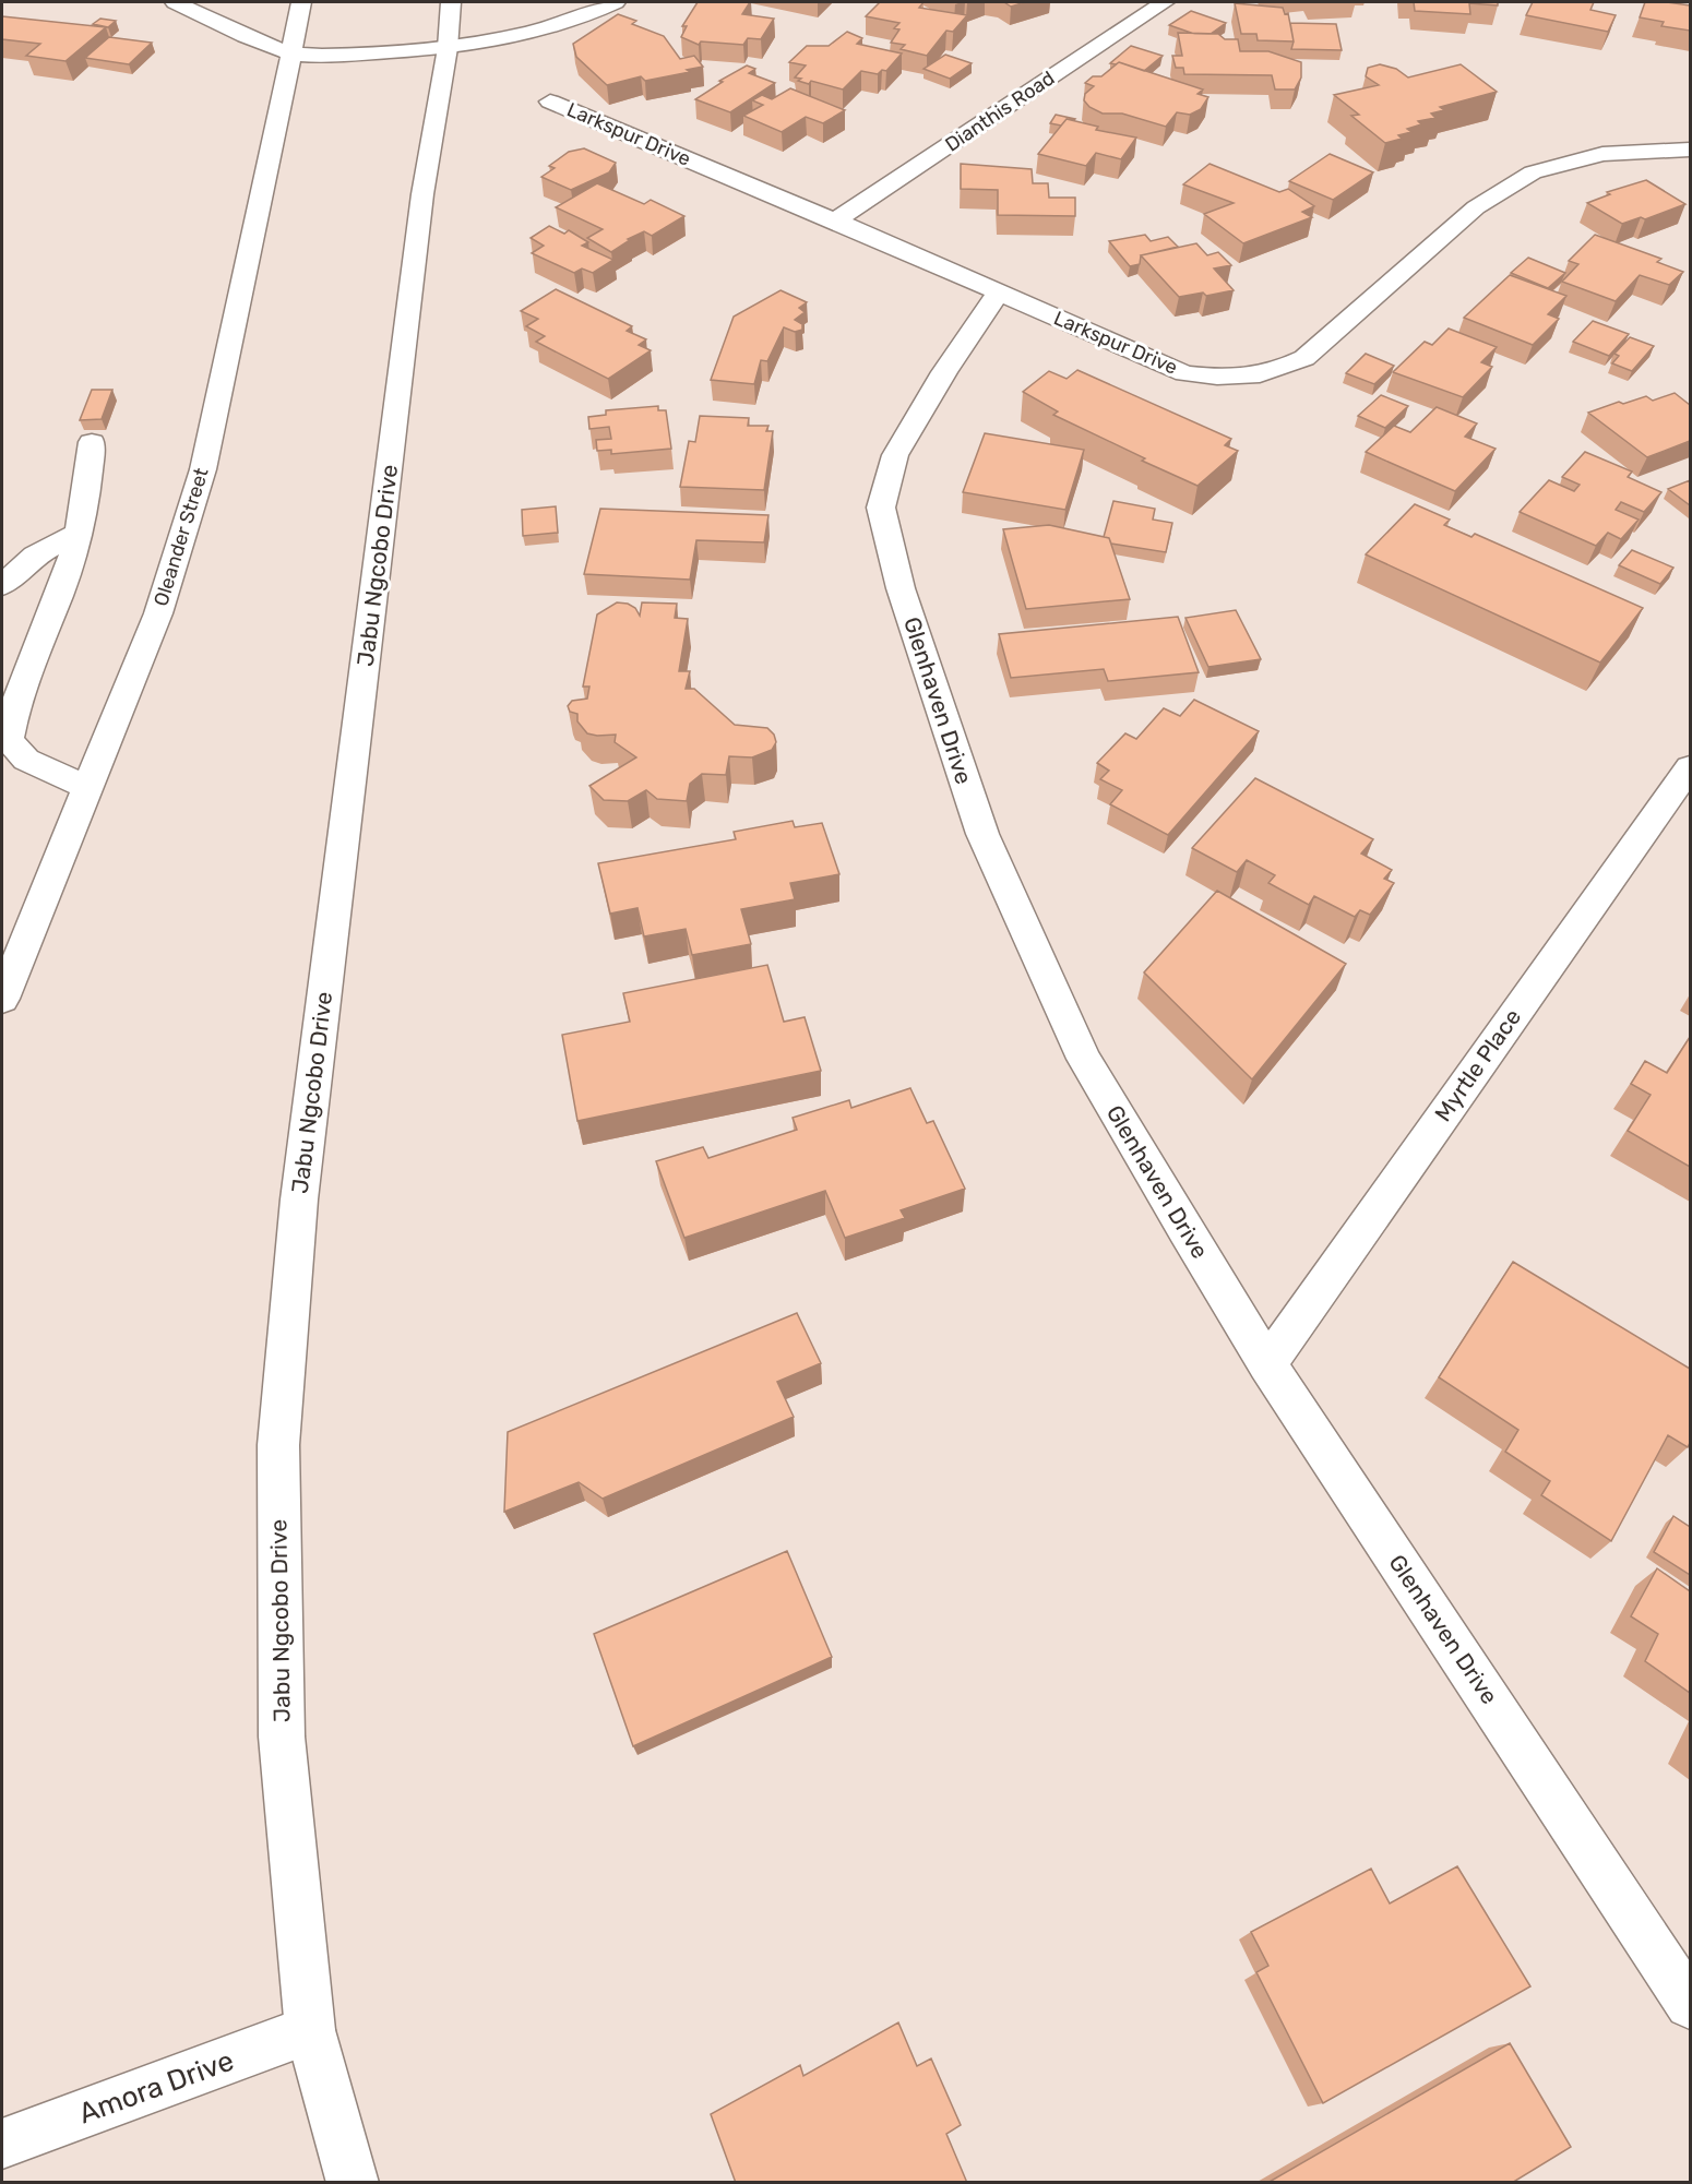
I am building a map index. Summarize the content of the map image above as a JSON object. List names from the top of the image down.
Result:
{
  "streets": {
    "street": [
      "Dianthis Road",
      "Larkspur Drive",
      "Oleander Street",
      "Jabu Ngcobo Drive",
      "Glenhaven Drive",
      "Myrtle Place",
      "Amora Drive"
    ]
  },
  "crossings": [
    ["Dianthis Road", "Larkspur Drive"],
    ["Larkspur Drive", "Glenhaven Drive"],
    ["Jabu Ngcobo Drive", "Amora Drive"],
    ["Glenhaven Drive", "Myrtle Place"]
  ]
}
